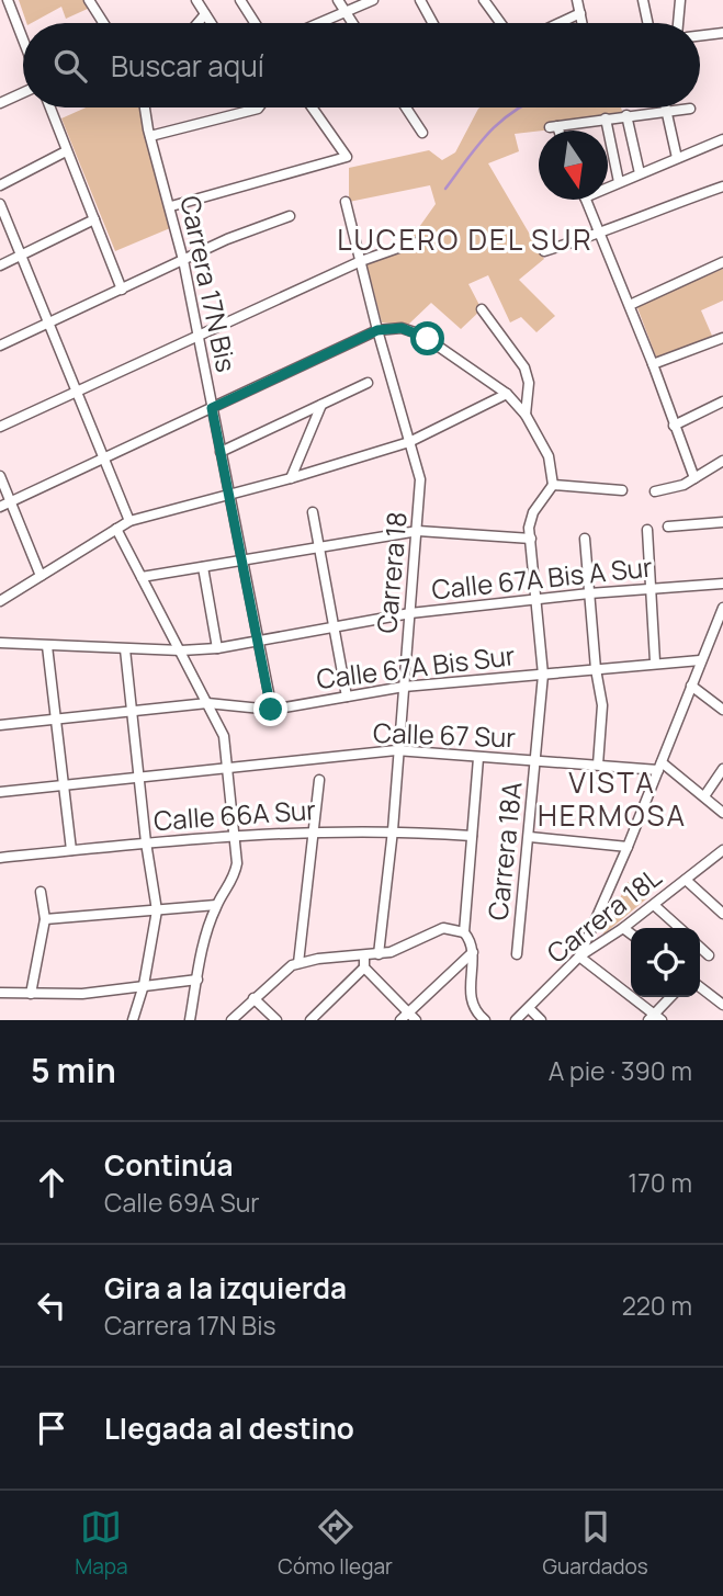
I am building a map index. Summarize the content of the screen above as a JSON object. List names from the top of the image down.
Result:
{
  "streets": {
    "street": [
      "Carrera 17N Bis",
      "Carrera 18",
      "Calle 67A Bis A Sur",
      "Calle 67A Bis Sur",
      "Calle 67 Sur",
      "Calle 66A Sur",
      "Carrera 18A",
      "Carrera 18L"
    ]
  },
  "crossings": [
    ["Carrera 17N Bis", "Calle 67A Bis A Sur"],
    ["Carrera 17N Bis", "Calle 67A Bis Sur"],
    ["Carrera 18", "Calle 67A Bis A Sur"],
    ["Carrera 18", "Calle 67A Bis Sur"],
    ["Carrera 18", "Calle 67 Sur"],
    ["Carrera 18", "Calle 66A Sur"],
    ["Calle 67A Bis A Sur", "Carrera 18A"],
    ["Calle 67A Bis Sur", "Carrera 18A"],
    ["Calle 67 Sur", "Carrera 18A"]
  ],
  "districts": ["LUCERO DEL SUR", "VISTA HERMOSA"],
  "north": "bottom",
  "page": {
    "search": "Buscar aquí",
    "heading": ["5 min", "A pie · 390 m"],
    "list": [
      ["Continúa", "Calle 69A Sur", "170 m"],
      ["Gira a la izquierda", "Carrera 17N Bis", "220 m"],
      "Llegada al destino"
    ],
    "nav": ["Mapa", "Cómo llegar", "Guardados"]
  }
}
